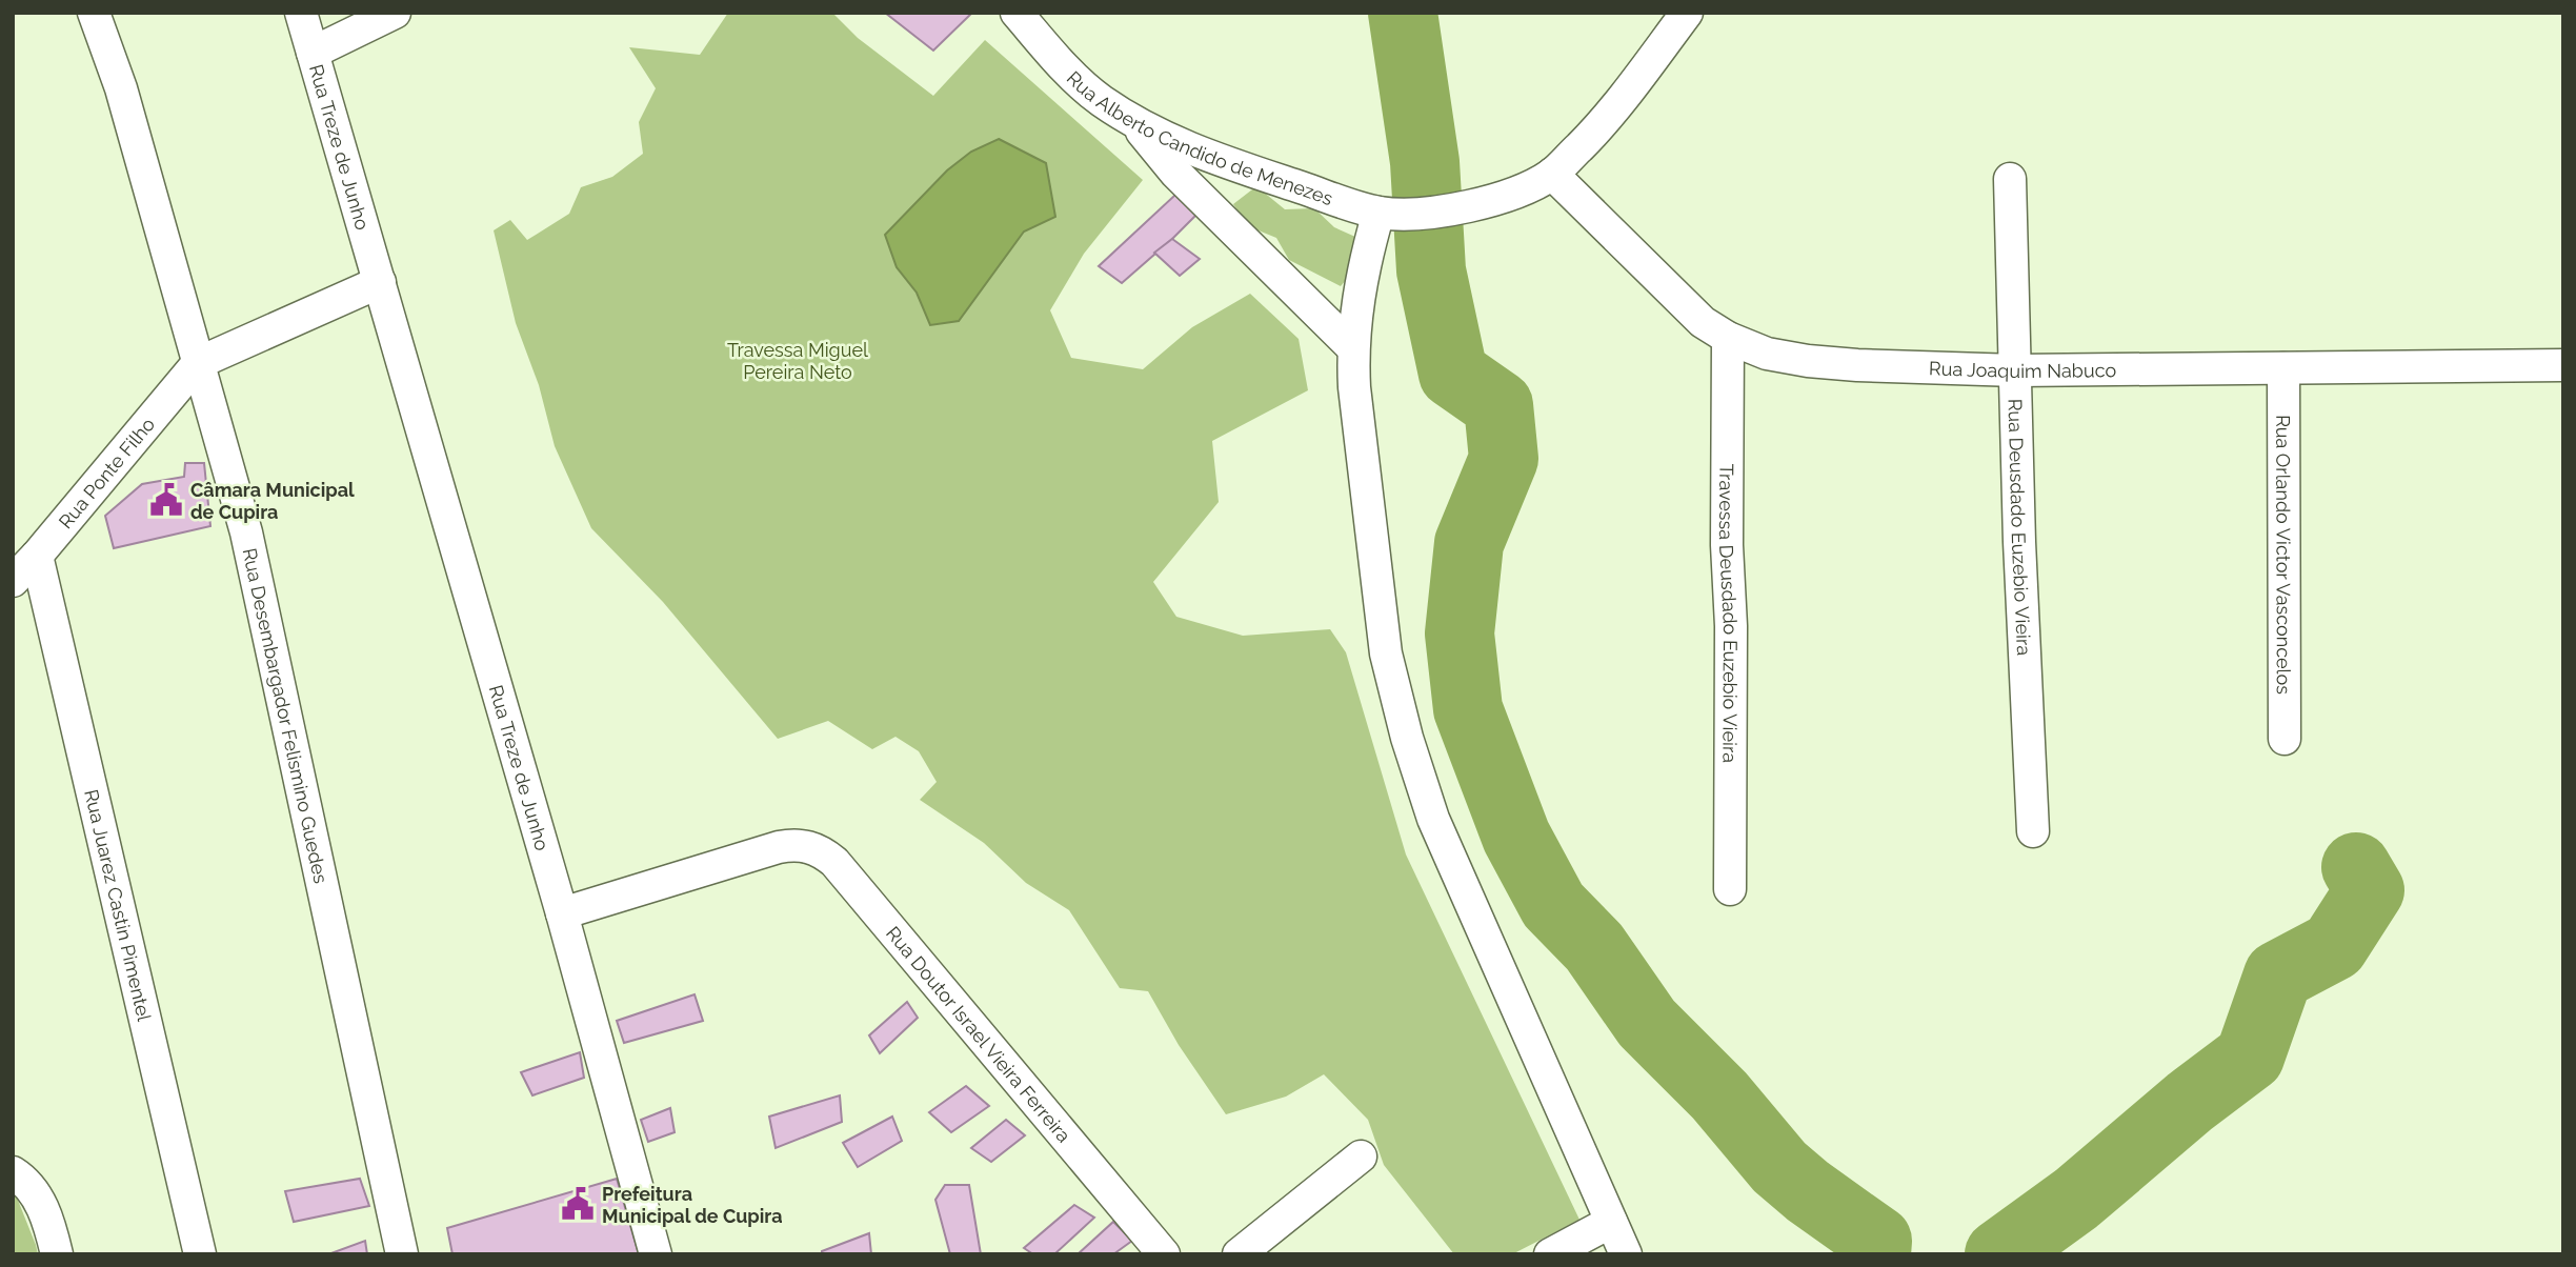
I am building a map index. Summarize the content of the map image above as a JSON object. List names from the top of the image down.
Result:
{
  "streets": {
    "street": [
      "Rua Alberto Candido de Menezes",
      "Rua Treze de Junho",
      "Rua Joaquim Nabuco",
      "Rua Ponte Filho",
      "Rua Deusdado Euzebio Vieira",
      "Rua Orlando Victor Vasconcelos",
      "Travessa Deusdado Euzebio Vieira",
      "Rua Desembargador Felismino Guedes",
      "Rua Juarez Castin Pimentel",
      "Rua Doutor Israel Vieira Ferreira"
    ]
  },
  "crossings": [
    ["Rua Alberto Candido de Menezes", "Rua Joaquim Nabuco"],
    ["Rua Treze de Junho", "Rua Doutor Israel Vieira Ferreira"],
    ["Rua Joaquim Nabuco", "Rua Deusdado Euzebio Vieira"],
    ["Rua Joaquim Nabuco", "Rua Orlando Victor Vasconcelos"],
    ["Rua Joaquim Nabuco", "Travessa Deusdado Euzebio Vieira"],
    ["Rua Ponte Filho", "Rua Desembargador Felismino Guedes"],
    ["Rua Ponte Filho", "Rua Juarez Castin Pimentel"]
  ],
  "parks": ["Travessa Miguel Pereira Neto"],
  "places": {
    "public building": ["Câmara Municipal de Cupira", "Prefeitura Municipal de Cupira"]
  }
}
